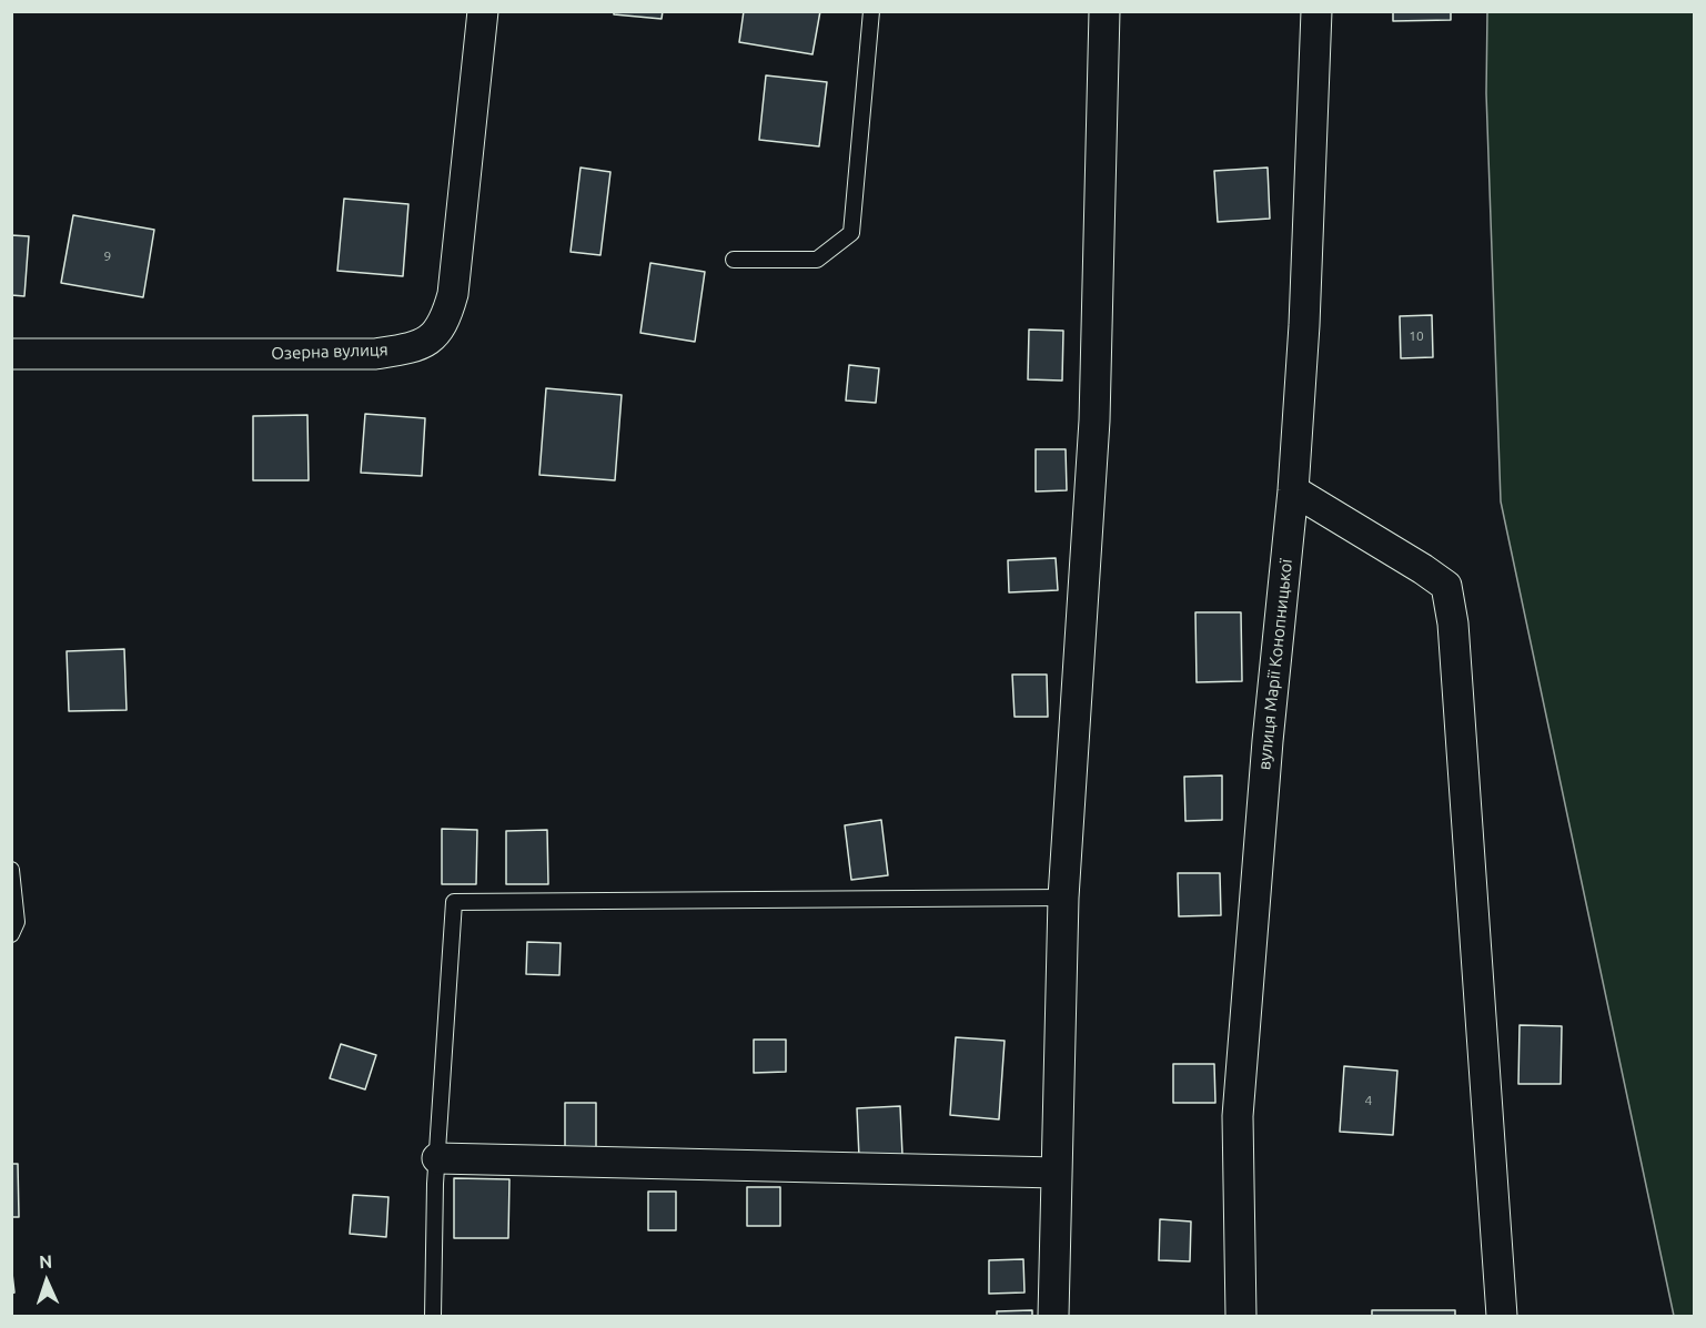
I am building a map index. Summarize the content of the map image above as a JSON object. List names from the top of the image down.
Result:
{
  "streets": {
    "street": ["Озерна вулиця", "вулиця Марії Конопницької"]
  },
  "house_numbers": ["9", "10", "4"],
  "north": "top"
}
